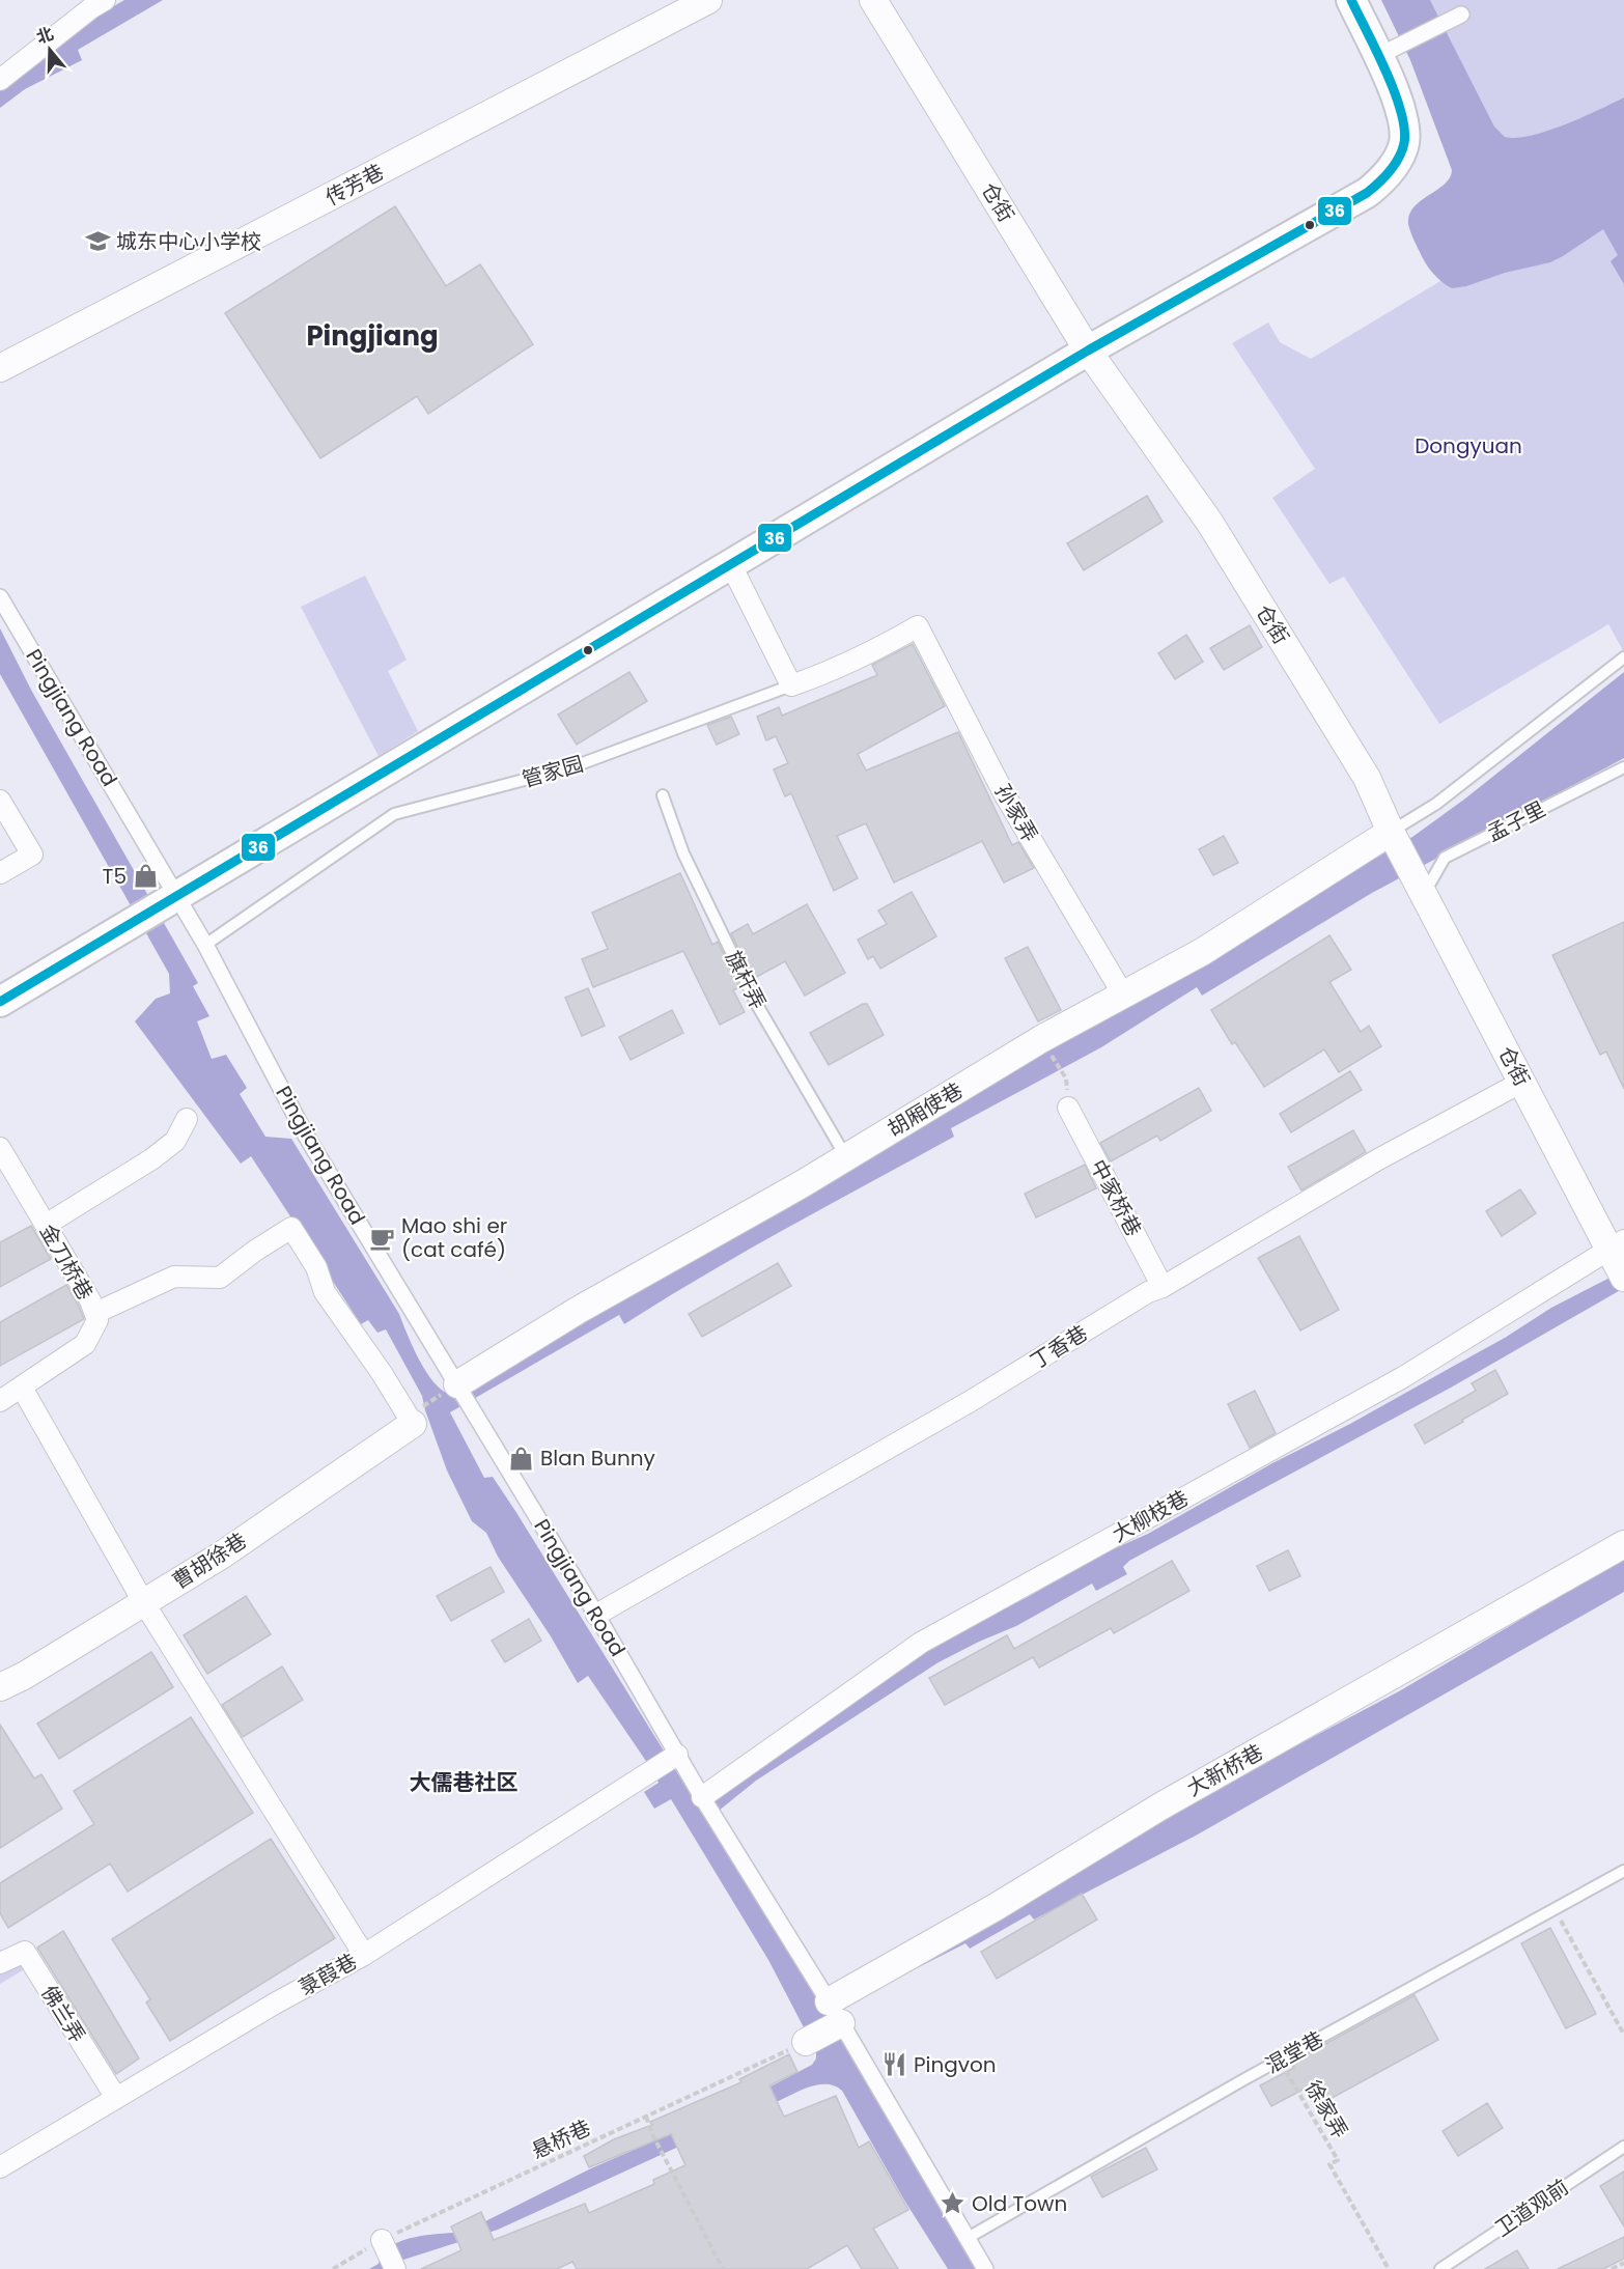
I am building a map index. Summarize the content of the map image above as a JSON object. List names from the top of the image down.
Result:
{
  "streets": {
    "street": [
      "传芳巷",
      "仓街",
      "Pingjiang Road",
      "管家园",
      "孙家弄",
      "胡厢使巷",
      "中家桥巷",
      "金刀桥巷",
      "丁香巷",
      "大柳枝巷",
      "曹胡徐巷",
      "大新桥巷",
      "菉葭巷",
      "佛兰弄"
    ],
    "lane": [
      "孟子里",
      "旗杆弄",
      "混堂巷",
      "卫道观前"
    ],
    "path": ["徐家弄", "悬桥巷"]
  },
  "crossings": [
    ["仓街", "孟子里"],
    ["仓街", "胡厢使巷"],
    ["仓街", "丁香巷"],
    ["仓街", "大柳枝巷"],
    ["Pingjiang Road", "管家园"],
    ["Pingjiang Road", "胡厢使巷"],
    ["Pingjiang Road", "丁香巷"],
    ["Pingjiang Road", "大柳枝巷"],
    ["Pingjiang Road", "大新桥巷"],
    ["Pingjiang Road", "菉葭巷"],
    ["Pingjiang Road", "混堂巷"],
    ["管家园", "孙家弄"],
    ["孙家弄", "胡厢使巷"],
    ["旗杆弄", "胡厢使巷"],
    ["中家桥巷", "丁香巷"],
    ["大新桥巷", "悬桥巷"],
    ["菉葭巷", "佛兰弄"],
    ["混堂巷", "徐家弄"]
  ],
  "districts": ["Pingjiang", "大儒巷社区"],
  "parks": ["Dongyuan"],
  "places": {
    "school or university": ["城东中心小学校"],
    "shop": ["T5", "Blan Bunny"],
    "cafe": ["Mao shi er (cat café)"],
    "restaurant": ["Pingvon"],
    "place": ["Old Town"]
  },
  "lines": ["transit line 36"],
  "north": "top"
}
